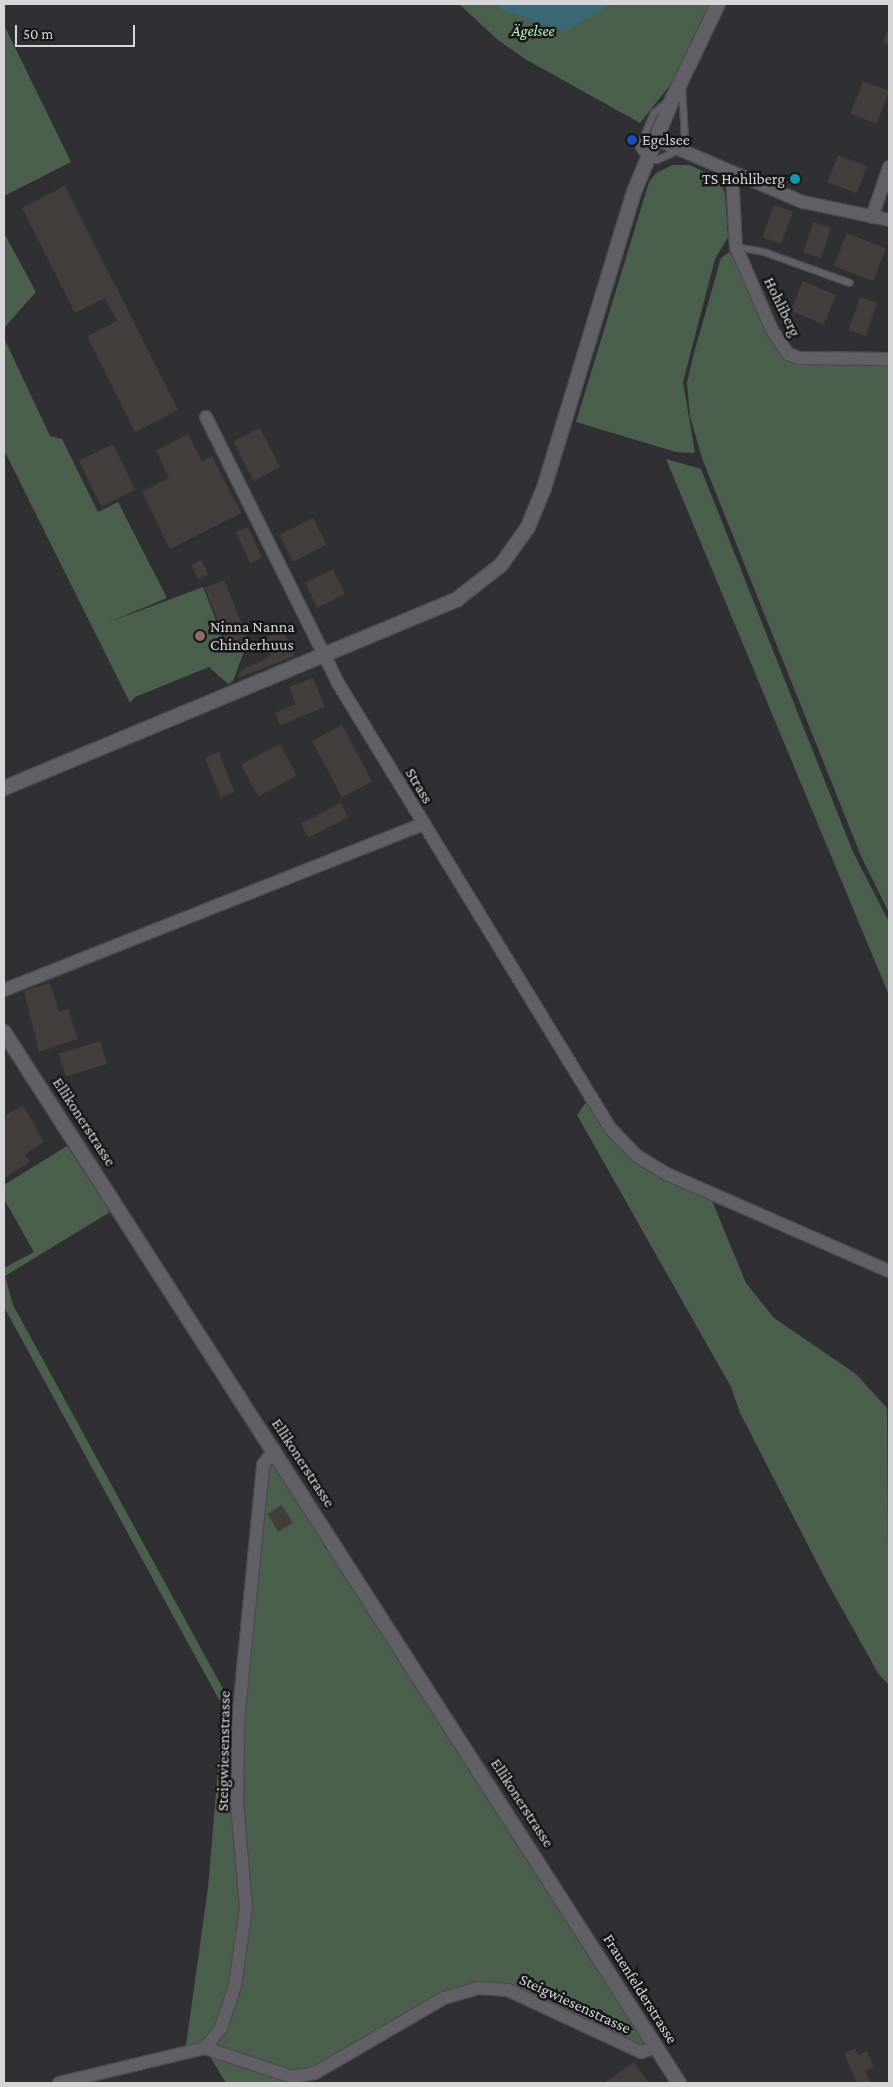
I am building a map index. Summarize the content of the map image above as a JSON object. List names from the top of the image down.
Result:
{
  "streets": {
    "street": [
      "Hohliberg",
      "Strass",
      "Ellikonerstrasse",
      "Steigwiesenstrasse",
      "Frauenfelderstrasse"
    ]
  },
  "crossings": [
    ["Ellikonerstrasse", "Steigwiesenstrasse"],
    ["Ellikonerstrasse", "Frauenfelderstrasse"],
    ["Steigwiesenstrasse", "Frauenfelderstrasse"]
  ],
  "parks": ["Ägelsee"],
  "places": ["Egelsee", "TS Hohliberg", "Ninna Nanna Chinderhuus"],
  "scale_bar": "50 m"
}
